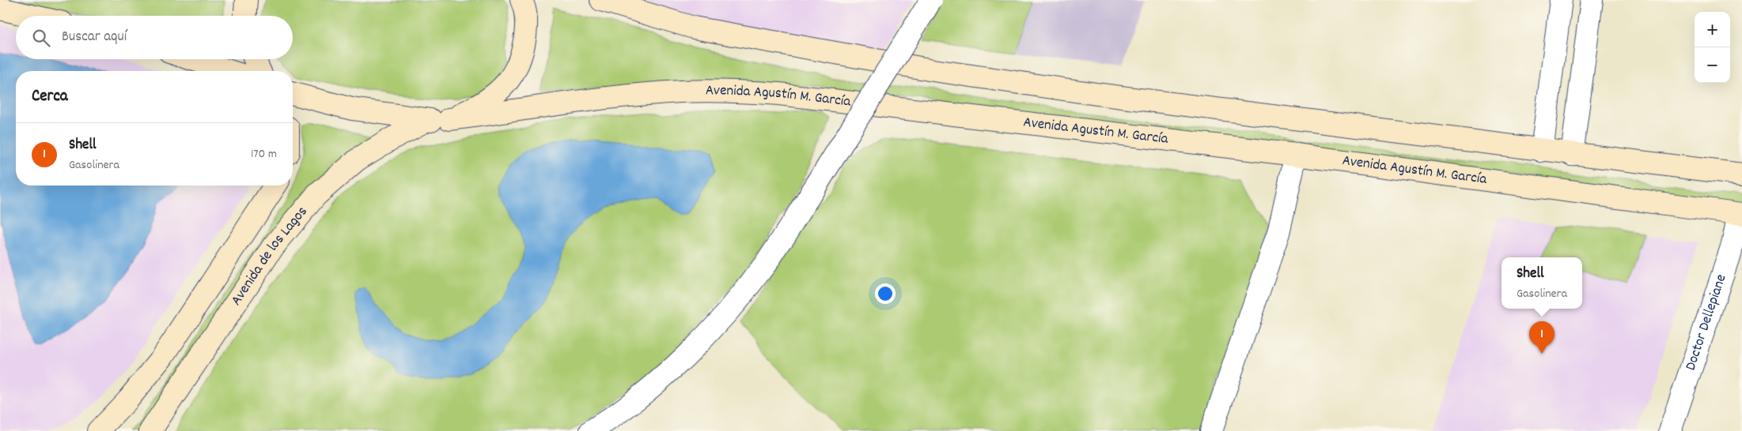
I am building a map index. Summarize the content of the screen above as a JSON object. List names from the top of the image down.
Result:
{
  "streets": {
    "main road": ["Avenida Agustín M. García", "Avenida de los Lagos"],
    "street": ["Doctor Dellepiane"]
  },
  "crossings": [
    ["Avenida Agustín M. García", "Avenida de los Lagos"],
    ["Avenida Agustín M. García", "Doctor Dellepiane"]
  ],
  "page": {
    "map_buttons": ["+", "−"],
    "search": "Buscar aquí",
    "heading": "Cerca",
    "list": [
      {
        "mark": "1",
        "name": "Shell",
        "note": "Gasolinera",
        "value": "170 m"
      }
    ],
    "popup": ["Shell", "Gasolinera"],
    "pins": "1"
  }
}
